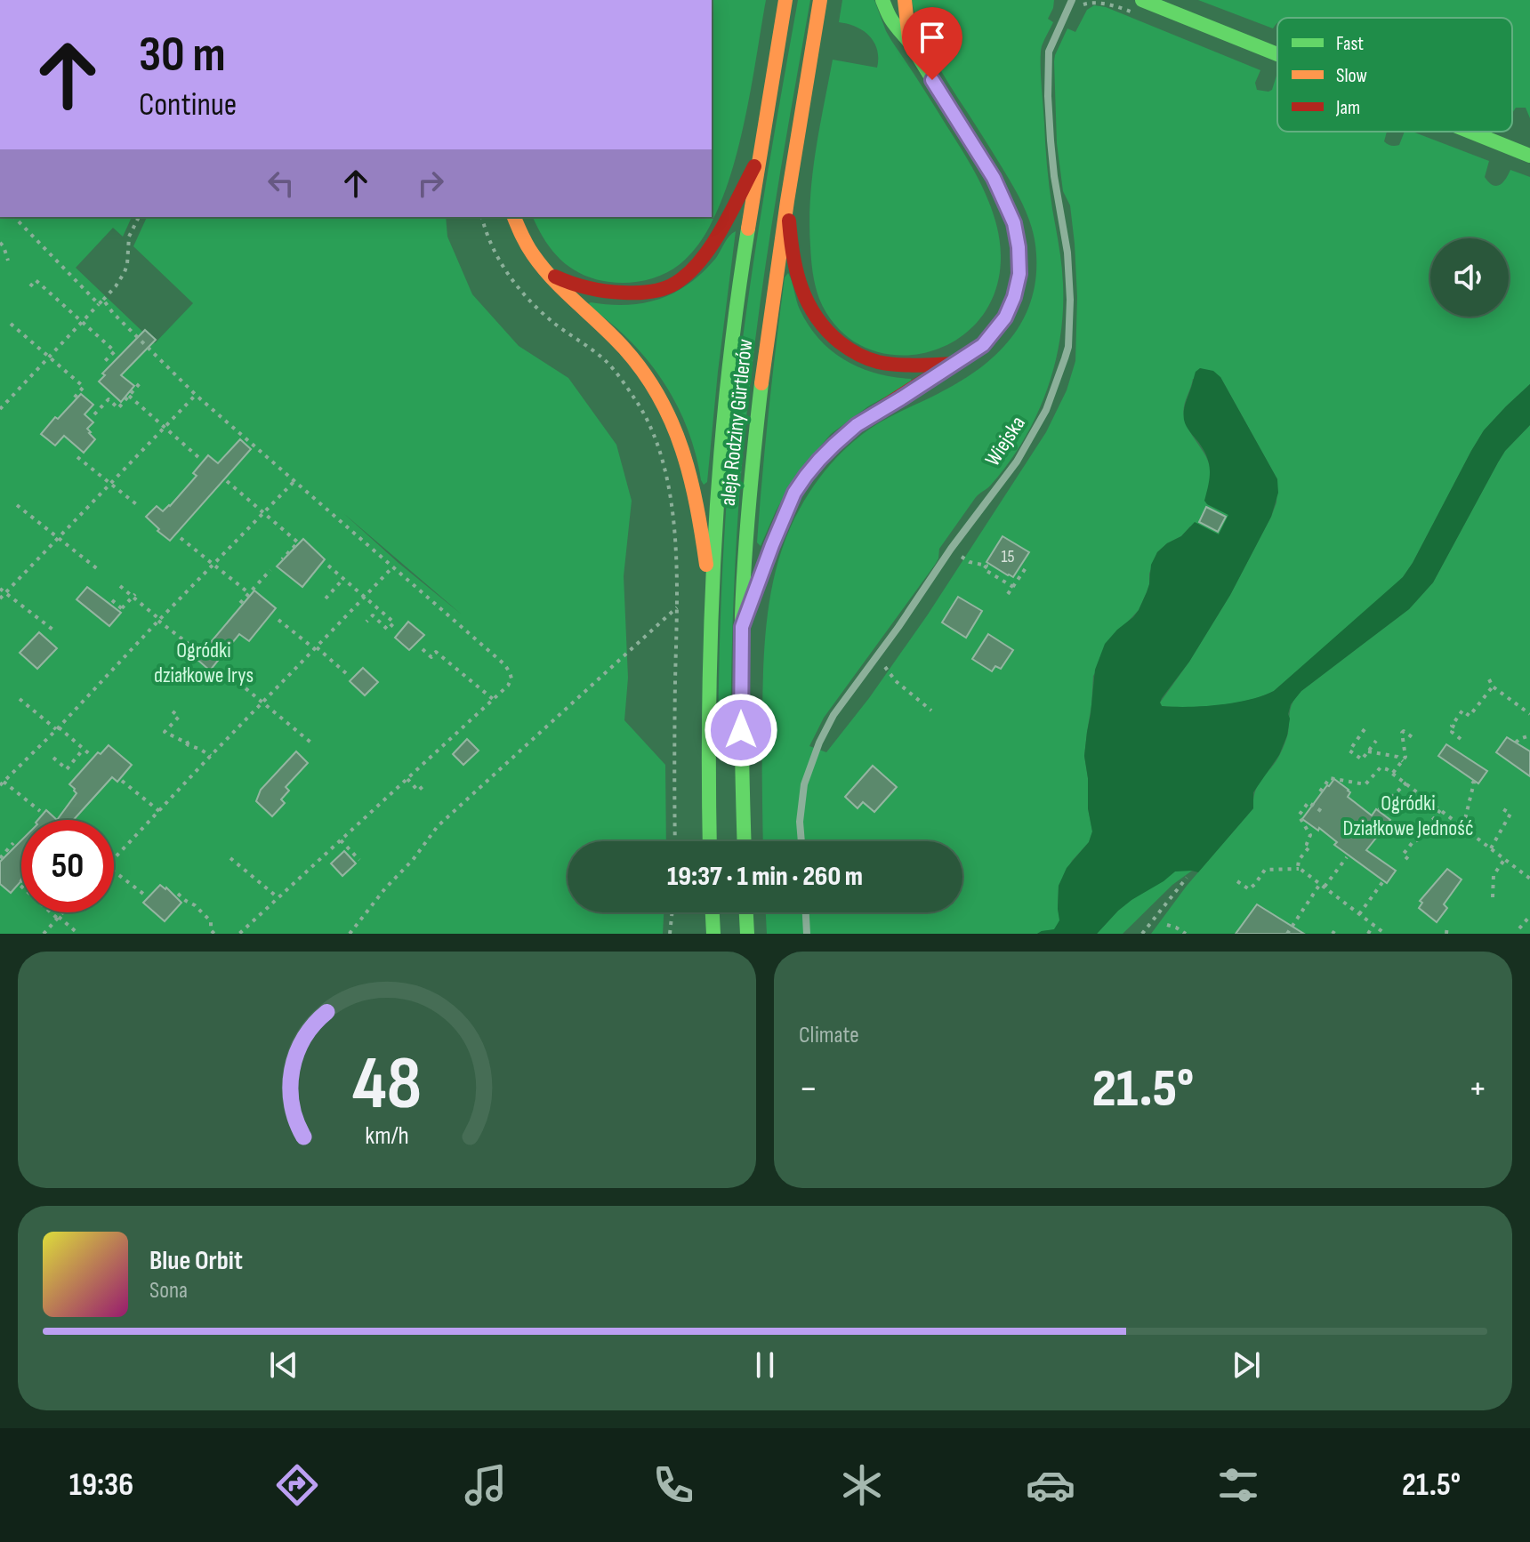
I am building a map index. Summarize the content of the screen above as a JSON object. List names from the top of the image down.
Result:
{
  "streets": {
    "main road": ["aleja Rodziny Gürtlerów"],
    "street": ["Wiejska"]
  },
  "parks": ["Ogródki działkowe Irys", "Ogródki Działkowe Jedność"],
  "house_numbers": ["15"],
  "legend": ["Fast", "Slow", "Jam"],
  "page": {
    "turn": ["30 m", "Continue"],
    "limit": "50",
    "trip": "19:37 · 1 min · 260 m",
    "tile": "Climate",
    "heat": ["−", "21.5°", "+"],
    "song": ["Blue Orbit", "Sona"],
    "tabs": ["19:36", "21.5°"],
    "gauge": ["48", "km/h"]
  }
}
